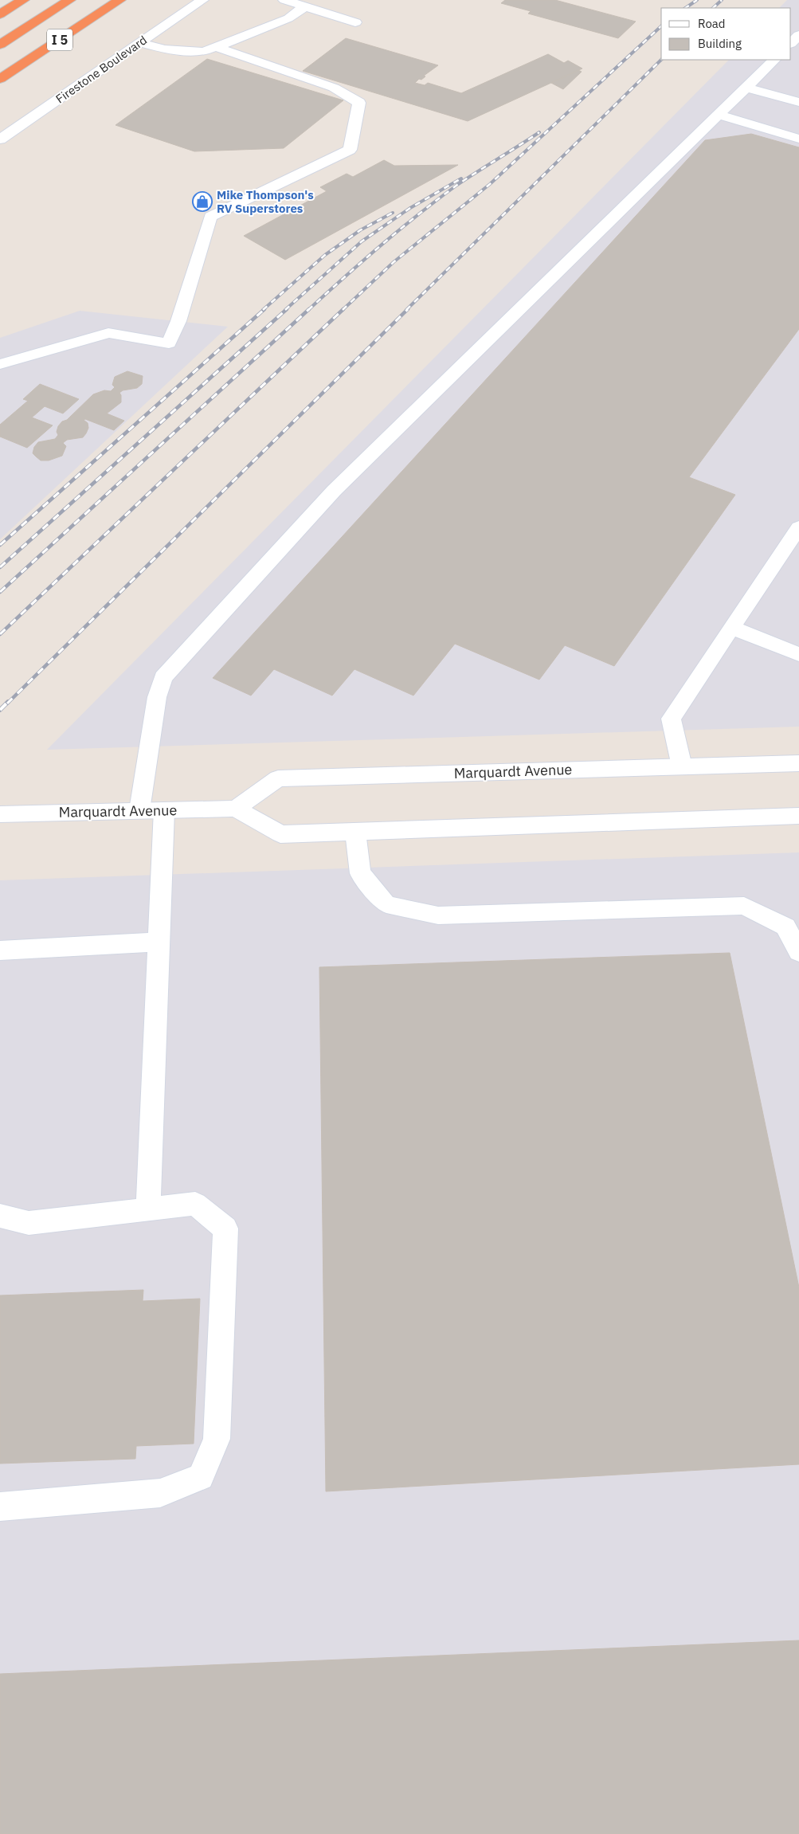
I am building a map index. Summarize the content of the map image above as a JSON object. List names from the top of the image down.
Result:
{
  "streets": {
    "highway": ["I 5"],
    "main road": ["Firestone Boulevard", "Marquardt Avenue"]
  },
  "places": {
    "shop": ["Mike Thompson's RV Superstores"]
  },
  "legend": ["Road", "Building"]
}
